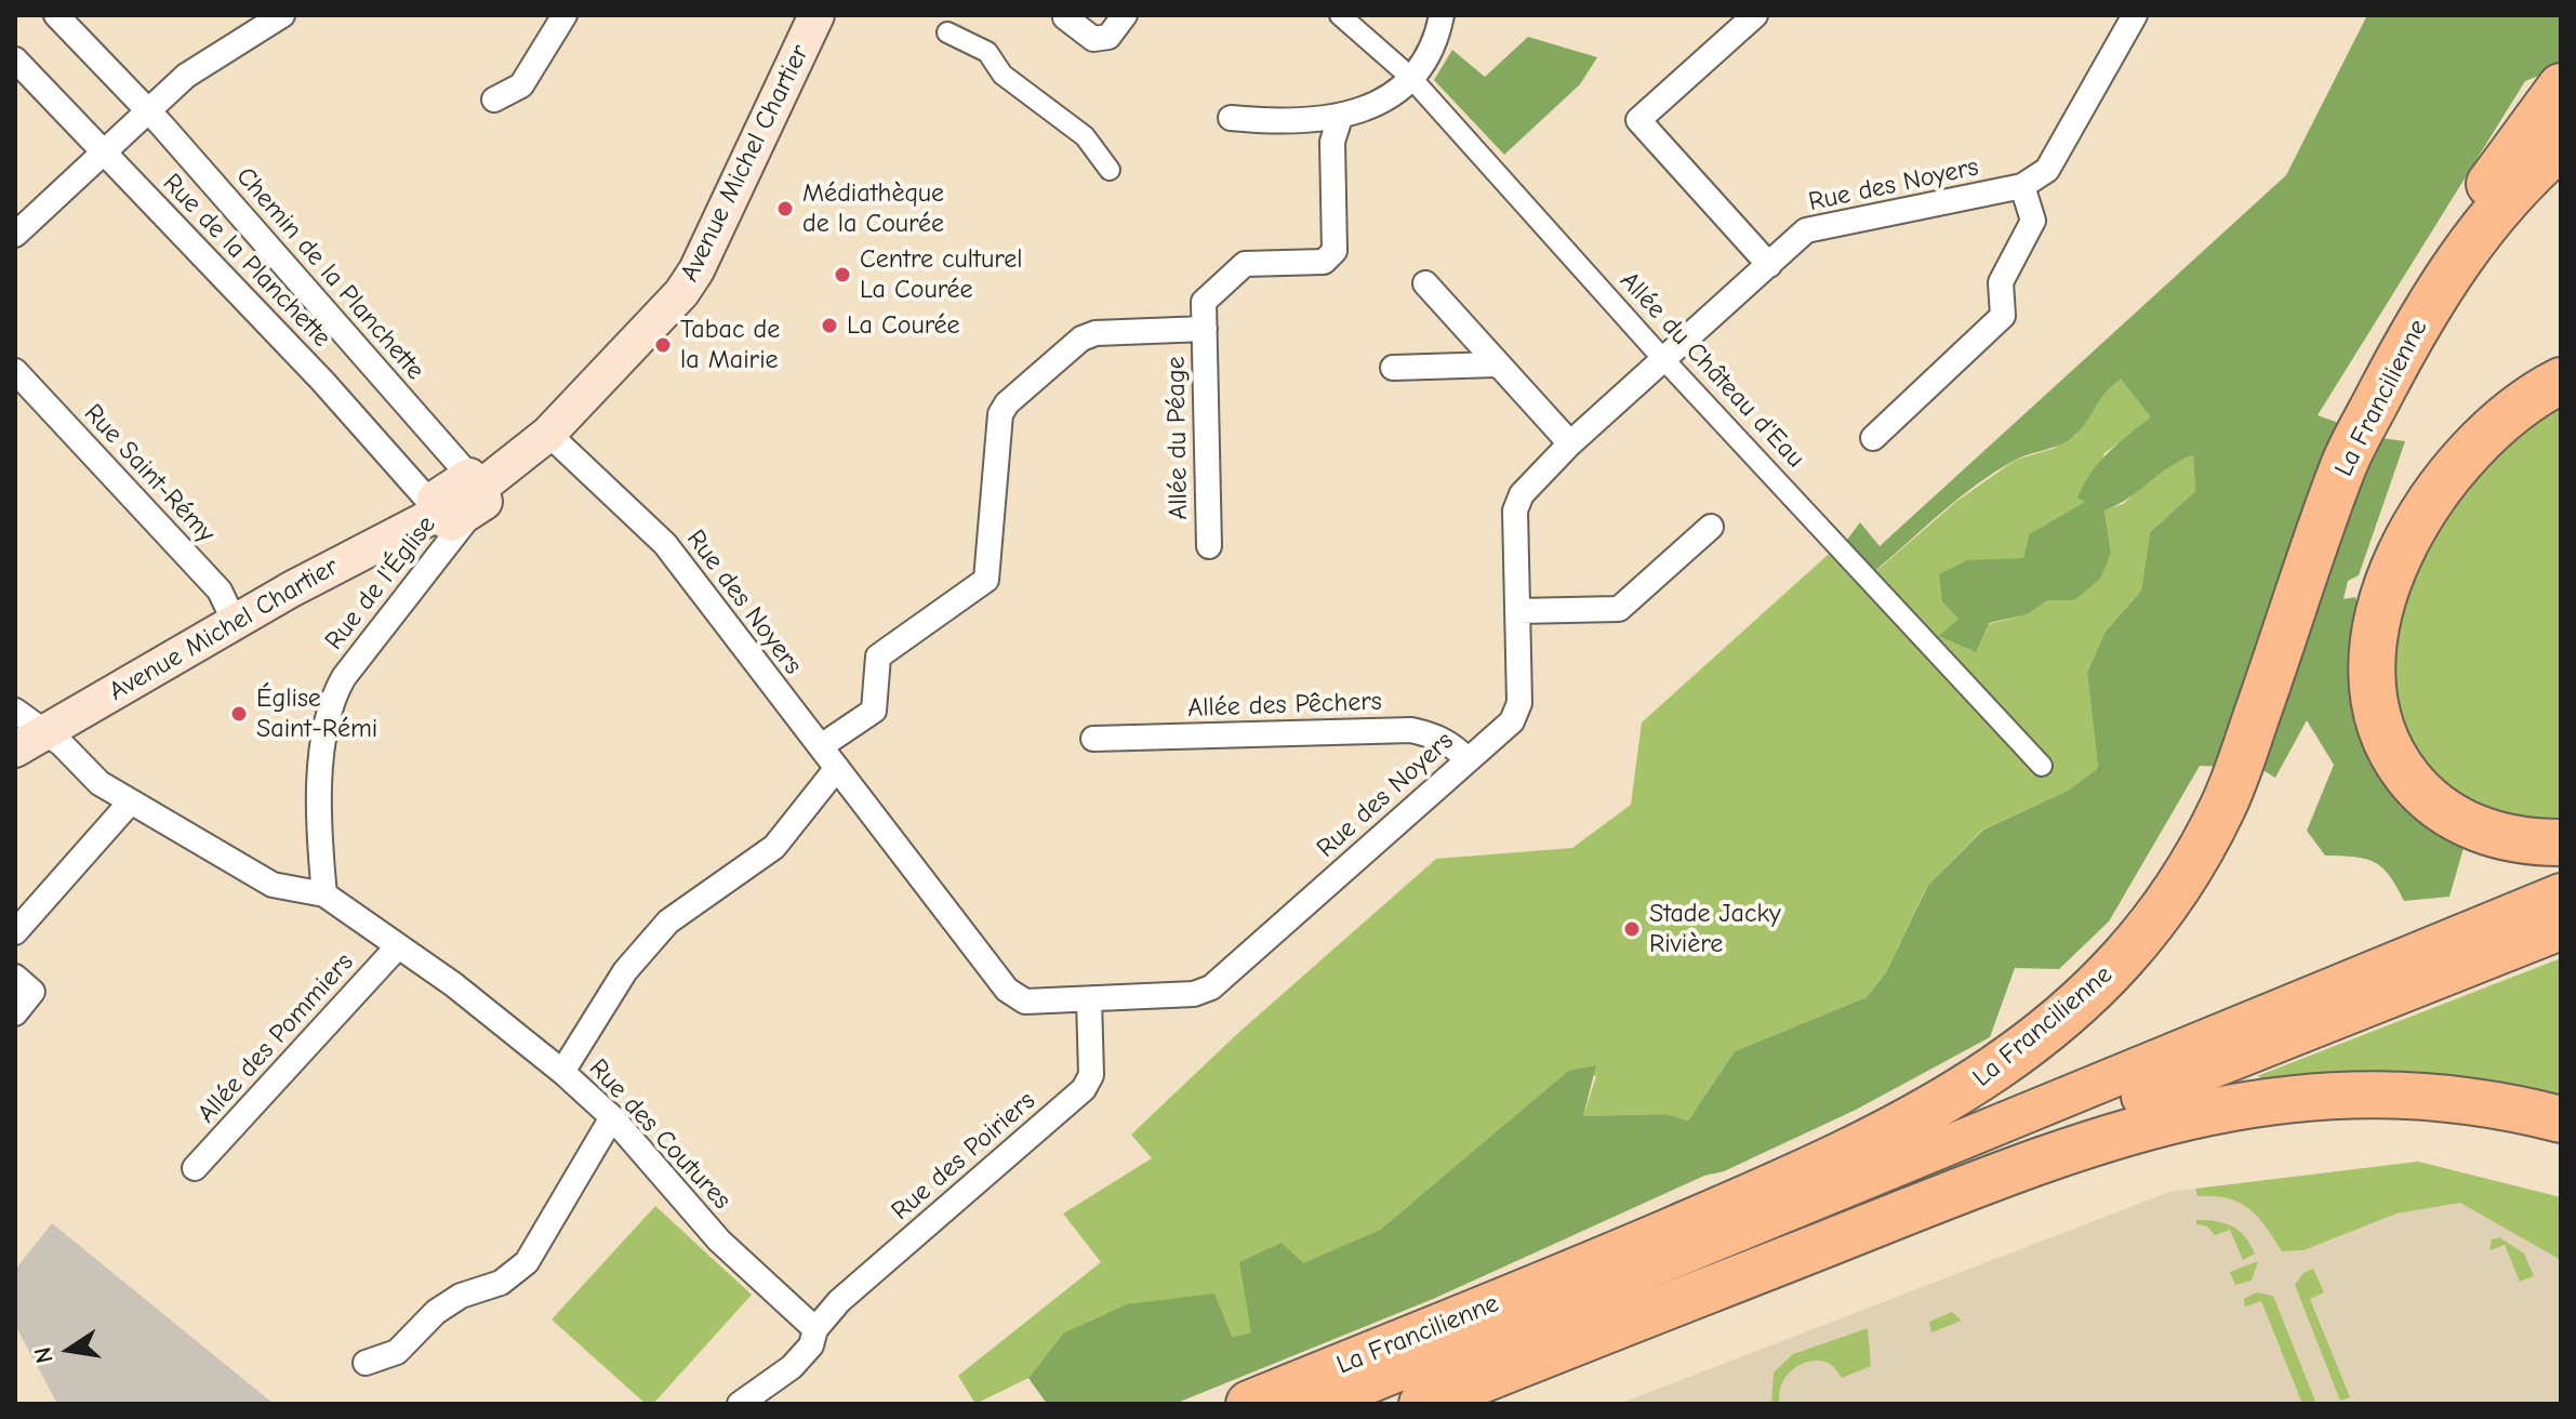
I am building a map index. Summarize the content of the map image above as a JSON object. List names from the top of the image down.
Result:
{
  "streets": {
    "highway": ["La Francilienne"],
    "main road": ["Avenue Michel Chartier"],
    "street": [
      "Rue des Noyers",
      "Rue de la Planchette",
      "Chemin de la Planchette",
      "Allée du Château d'Eau",
      "Allée du Péage",
      "Rue Saint-Rémy",
      "Rue de l'Église",
      "Allée des Pêchers",
      "Allée des Pommiers",
      "Rue des Coutures",
      "Rue des Poiriers"
    ]
  },
  "crossings": [
    ["Avenue Michel Chartier", "Rue des Noyers"],
    ["Avenue Michel Chartier", "Rue de la Planchette"],
    ["Avenue Michel Chartier", "Chemin de la Planchette"],
    ["Avenue Michel Chartier", "Rue Saint-Rémy"],
    ["Avenue Michel Chartier", "Rue de l'Église"],
    ["Rue des Noyers", "Allée du Château d'Eau"],
    ["Rue des Noyers", "Allée des Pêchers"],
    ["Rue des Noyers", "Rue des Poiriers"],
    ["Chemin de la Planchette", "Rue de l'Église"],
    ["Rue de l'Église", "Rue des Coutures"],
    ["Allée des Pommiers", "Rue des Coutures"],
    ["Rue des Coutures", "Rue des Poiriers"]
  ],
  "places": [
    "Médiathèque de la Courée",
    "Centre culturel La Courée",
    "La Courée",
    "Tabac de la Mairie",
    "Église Saint-Rémi",
    "Stade Jacky Rivière"
  ],
  "north": "left"
}
